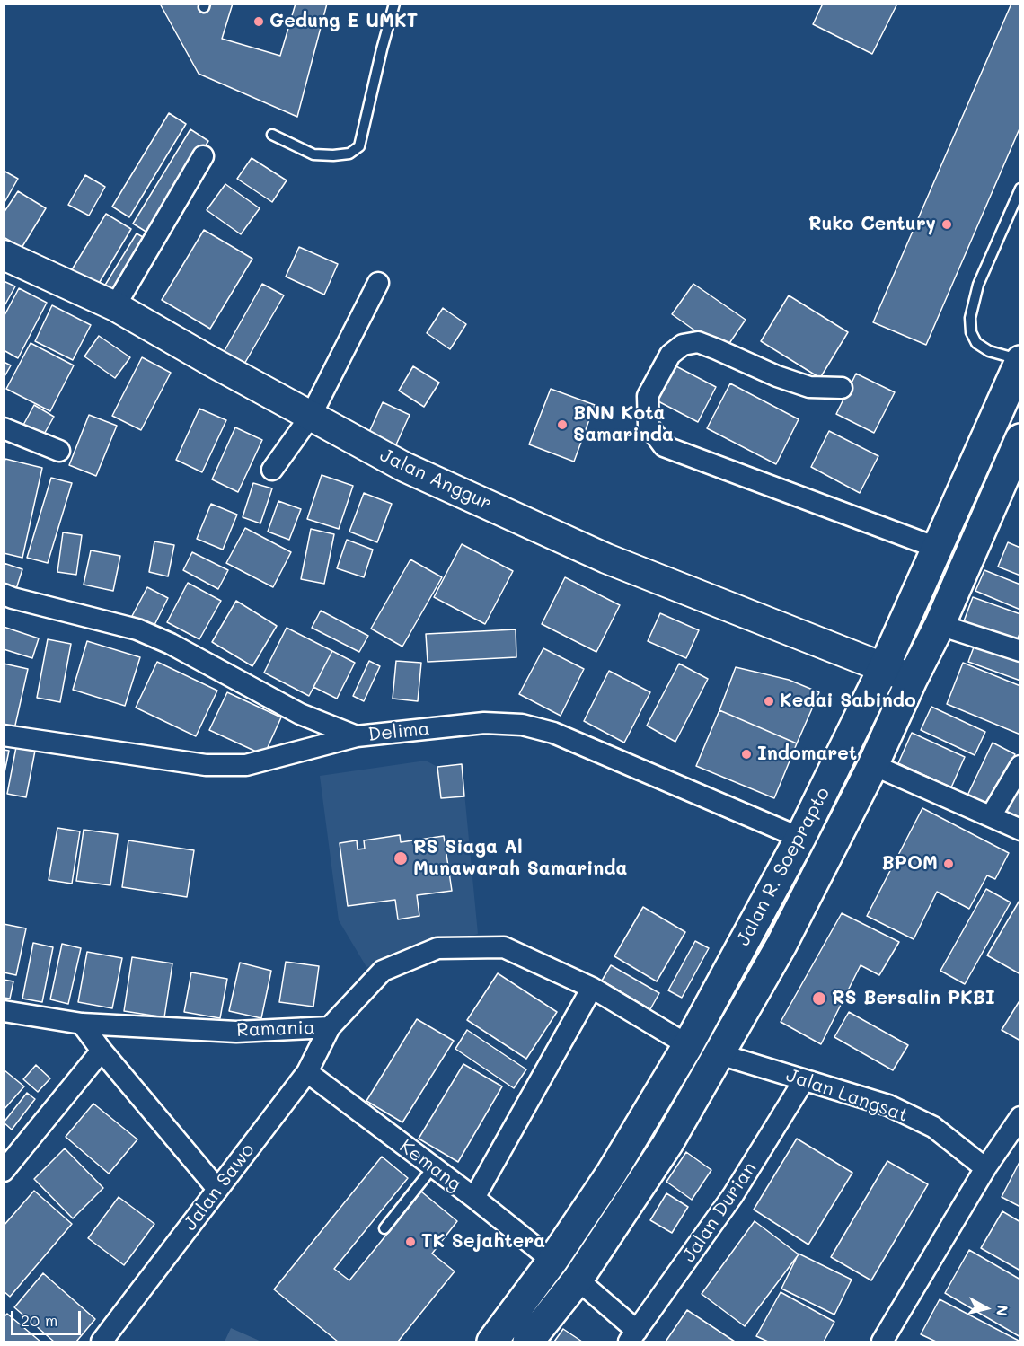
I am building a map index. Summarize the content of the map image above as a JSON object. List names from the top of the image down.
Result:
{
  "streets": {
    "main road": ["Jalan R. Soeprapto"],
    "street": [
      "Jalan Anggur",
      "Delima",
      "Ramania",
      "Jalan Langsat",
      "Kemang",
      "Jalan Sawo",
      "Jalan Durian"
    ]
  },
  "crossings": [
    ["Jalan Anggur", "Jalan R. Soeprapto"],
    ["Delima", "Jalan R. Soeprapto"],
    ["Jalan R. Soeprapto", "Ramania"],
    ["Jalan R. Soeprapto", "Jalan Langsat"],
    ["Jalan R. Soeprapto", "Kemang"],
    ["Ramania", "Jalan Sawo"],
    ["Jalan Langsat", "Jalan Durian"],
    ["Kemang", "Jalan Sawo"]
  ],
  "places": [
    "Gedung E UMKT",
    "Ruko Century",
    "BNN Kota Samarinda",
    "Kedai Sabindo",
    "Indomaret",
    "RS Siaga Al Munawarah Samarinda",
    "BPOM",
    "RS Bersalin PKBI",
    "TK Sejahtera"
  ],
  "scale_bar": "20 m",
  "north": "right"
}
